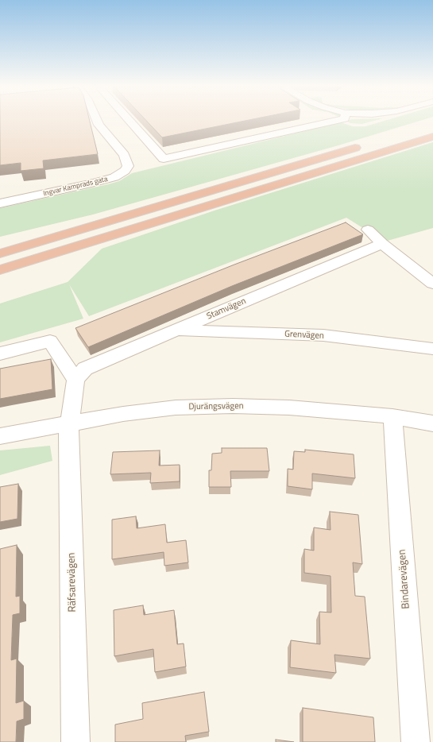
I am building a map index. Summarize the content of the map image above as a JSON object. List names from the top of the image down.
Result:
{
  "streets": {
    "street": [
      "Ingvar Kamprads gata",
      "Stamvägen",
      "Grenvägen",
      "Djurängsvägen",
      "Bindarevägen",
      "Räfsarevägen"
    ]
  },
  "crossings": [
    ["Stamvägen", "Grenvägen"],
    ["Djurängsvägen", "Bindarevägen"],
    ["Djurängsvägen", "Räfsarevägen"]
  ]
}
